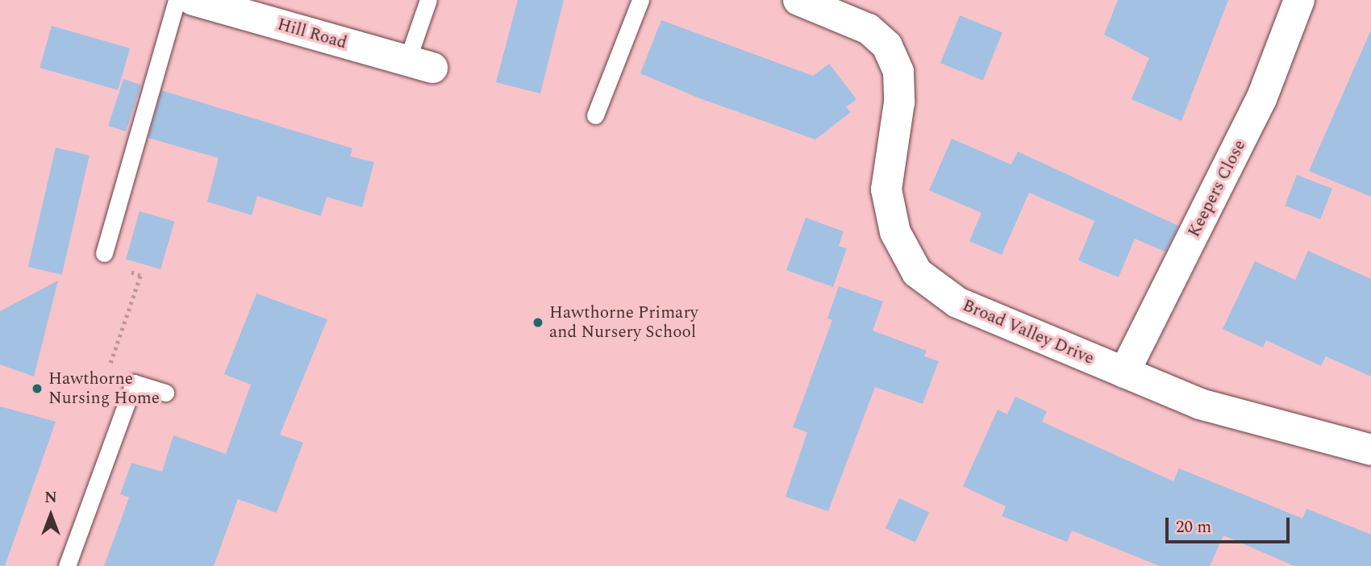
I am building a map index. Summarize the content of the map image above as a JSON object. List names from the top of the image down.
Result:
{
  "streets": {
    "street": ["Hill Road", "Keepers Close", "Broad Valley Drive"]
  },
  "crossings": [
    ["Keepers Close", "Broad Valley Drive"]
  ],
  "places": ["Hawthorne Primary and Nursery School", "Hawthorne Nursing Home"],
  "scale_bar": "20 m",
  "north": "top"
}
